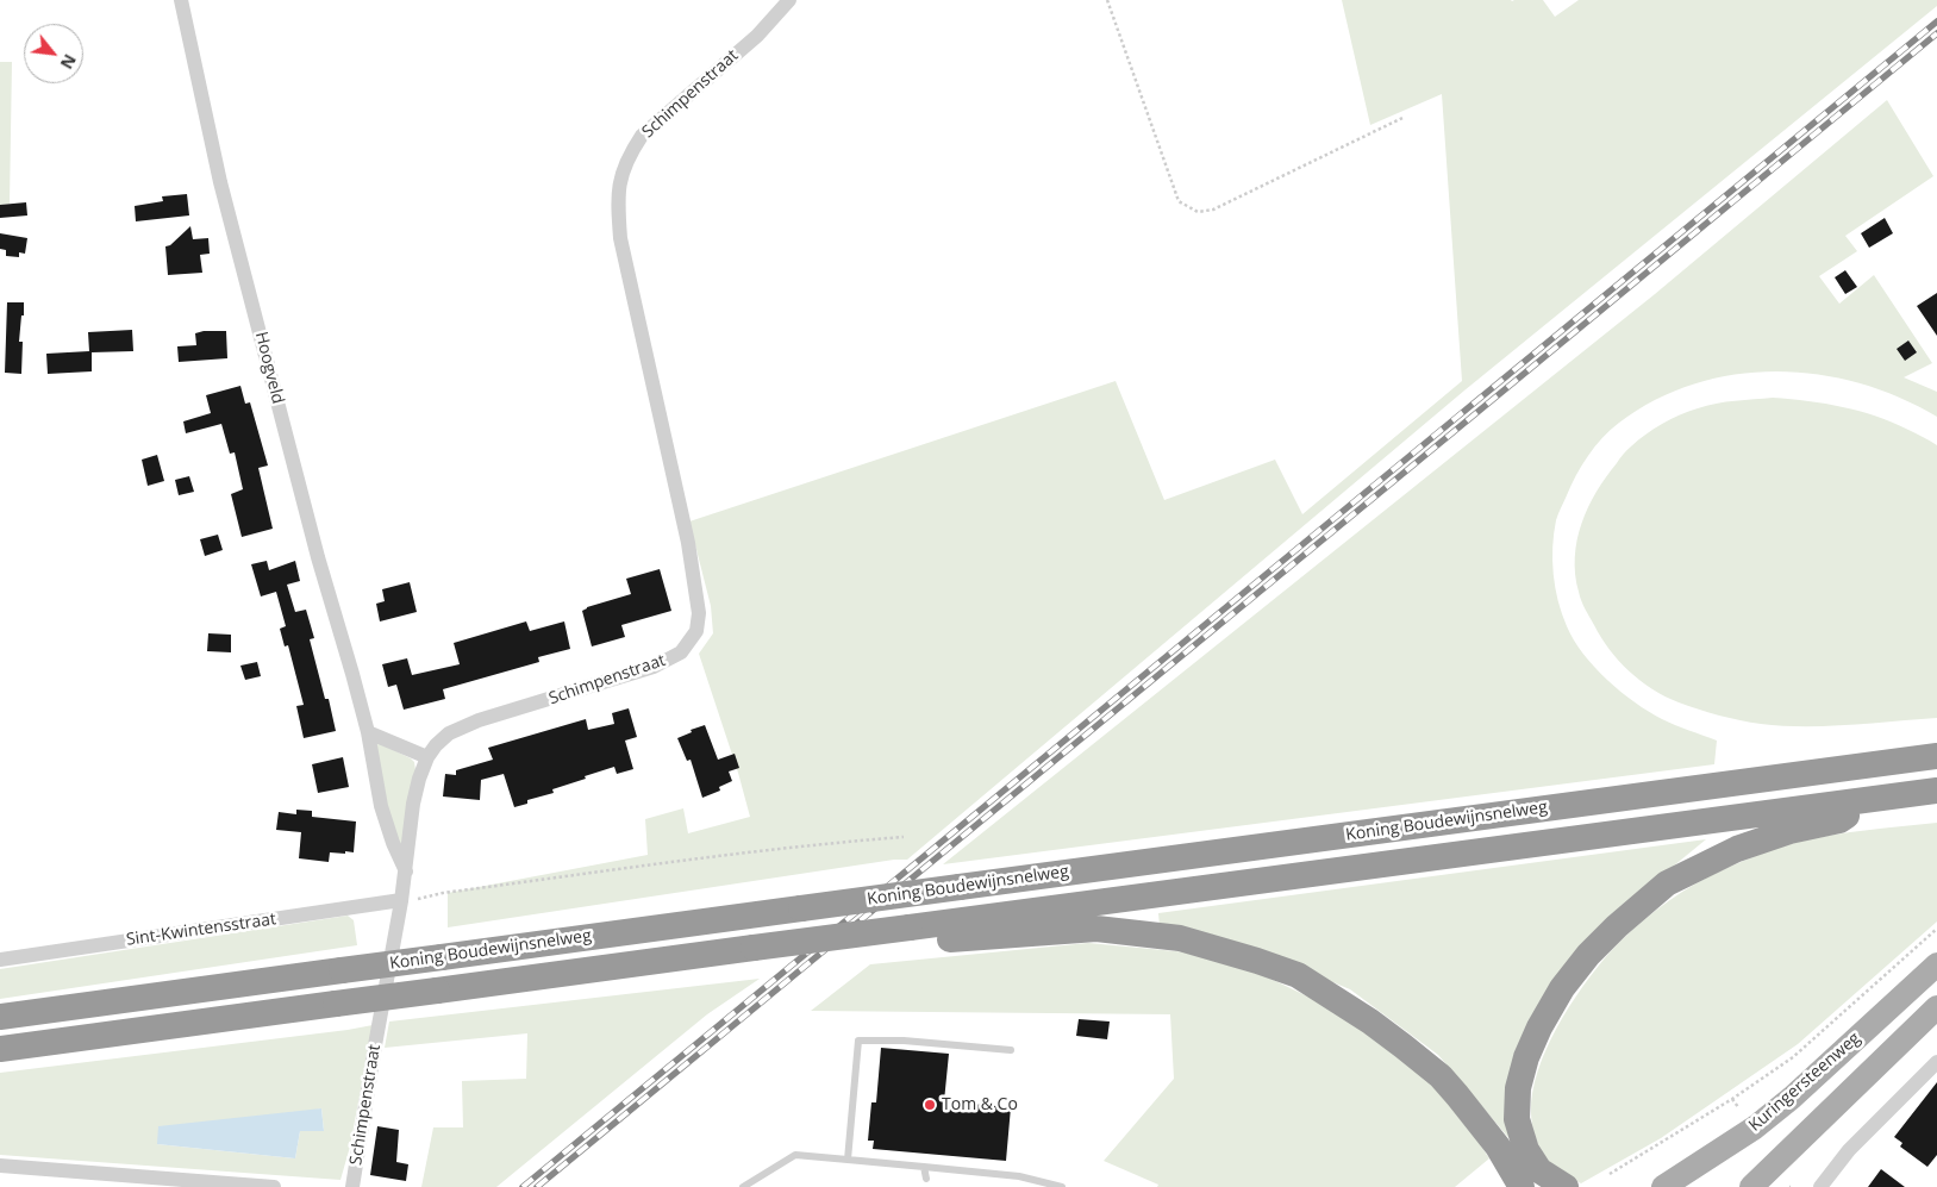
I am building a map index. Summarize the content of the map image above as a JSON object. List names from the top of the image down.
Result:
{
  "streets": {
    "highway": ["Koning Boudewijnsnelweg"],
    "main road": ["Kuringersteenweg"],
    "street": ["Schimpenstraat", "Hoogveld", "Sint-Kwintensstraat"]
  },
  "crossings": [
    ["Schimpenstraat", "Hoogveld"],
    ["Schimpenstraat", "Sint-Kwintensstraat"]
  ],
  "places": ["Tom & Co"],
  "north": "bottom right"
}
